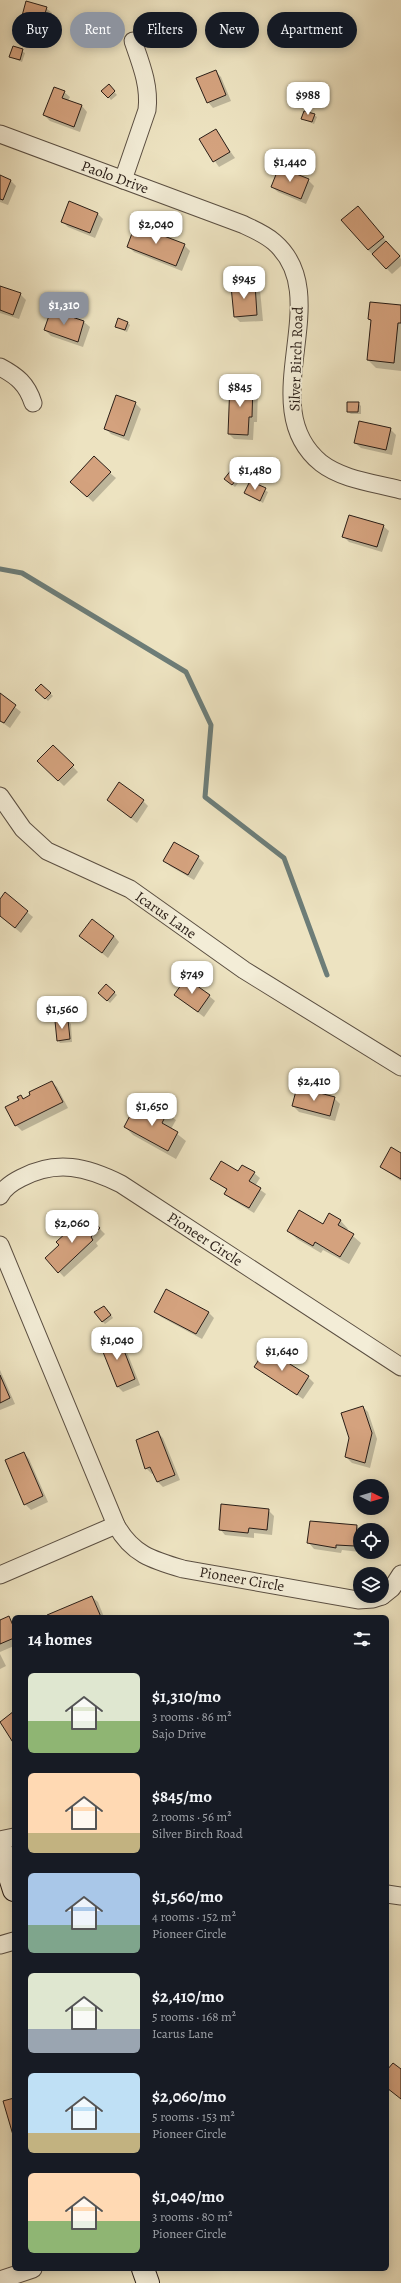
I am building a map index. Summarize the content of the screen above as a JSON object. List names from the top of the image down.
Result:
{
  "streets": {
    "street": [
      "Paolo Drive",
      "Silver Birch Road",
      "Icarus Lane",
      "Pioneer Circle"
    ]
  },
  "crossings": [
    ["Paolo Drive", "Silver Birch Road"]
  ],
  "north": "right",
  "page": {
    "chip": [
      "Buy",
      "Rent",
      "Filters",
      "New",
      "Apartment"
    ],
    "price": [
      "$988",
      "$1,440",
      "$2,040",
      "$945",
      "$1,310",
      "$845",
      "$1,480",
      "$749",
      "$1,560",
      "$2,410",
      "$1,650",
      "$2,060",
      "$1,040",
      "$1,640"
    ],
    "heading": "14 homes",
    "list": [
      {
        "name": "$1,310/mo",
        "note": "3 rooms · 86 m² · Sajo Drive"
      },
      {
        "name": "$845/mo",
        "note": "2 rooms · 56 m² · Silver Birch Road"
      },
      {
        "name": "$1,560/mo",
        "note": "4 rooms · 152 m² · Pioneer Circle"
      },
      {
        "name": "$2,410/mo",
        "note": "5 rooms · 168 m² · Icarus Lane"
      },
      {
        "name": "$2,060/mo",
        "note": "5 rooms · 153 m² · Pioneer Circle"
      },
      {
        "name": "$1,040/mo",
        "note": "3 rooms · 80 m² · Pioneer Circle"
      }
    ]
  }
}
